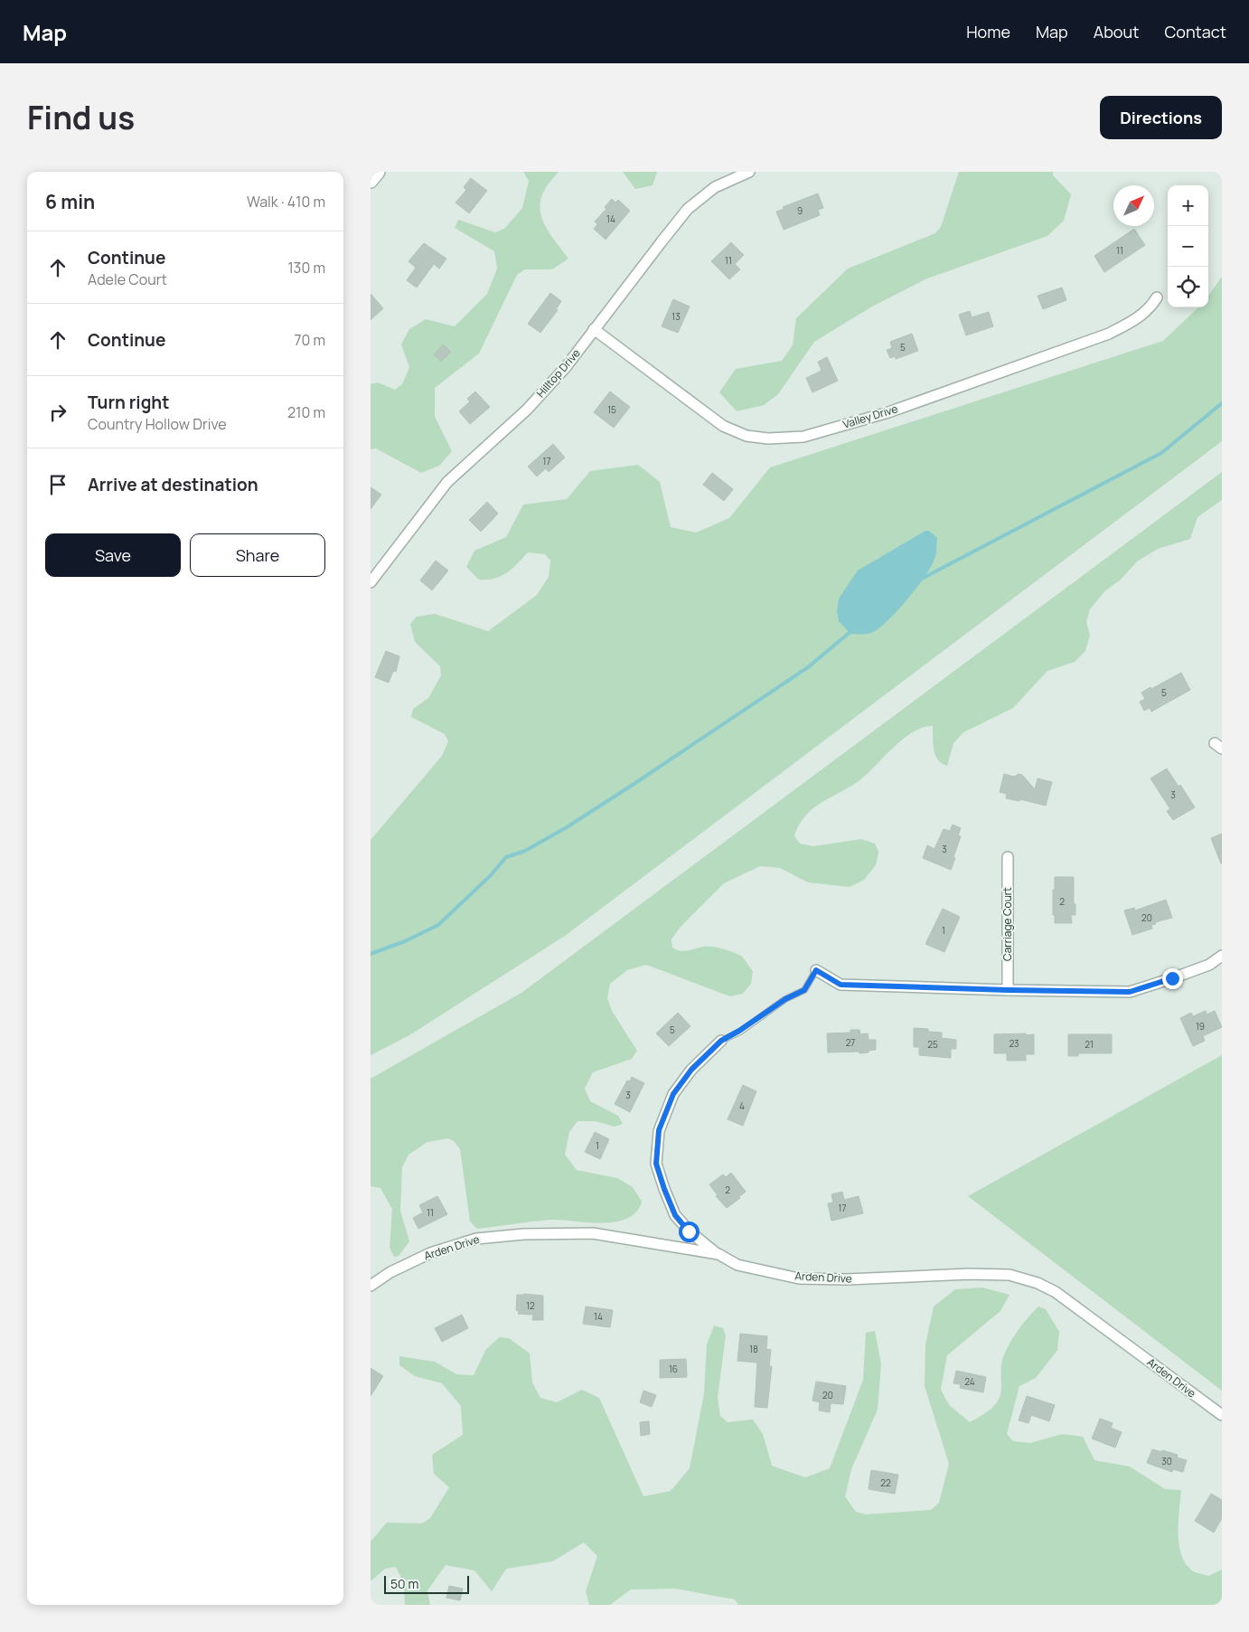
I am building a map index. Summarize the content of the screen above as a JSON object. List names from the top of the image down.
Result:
{
  "streets": {
    "street": [
      "Hilltop Drive",
      "Valley Drive",
      "Carriage Court",
      "Arden Drive"
    ]
  },
  "crossings": [
    ["Hilltop Drive", "Valley Drive"]
  ],
  "house_numbers": [
    "9",
    "14",
    "11",
    "11",
    "13",
    "5",
    "15",
    "17",
    "5",
    "3",
    "3",
    "2",
    "20",
    "1",
    "19",
    "5",
    "27",
    "23",
    "25",
    "21",
    "3",
    "4",
    "1",
    "2",
    "17",
    "11",
    "12",
    "14",
    "18",
    "16",
    "24",
    "20",
    "30",
    "22"
  ],
  "scale_bar": "50 m",
  "north": "top right",
  "page": {
    "header": "Map",
    "nav": [
      "Home",
      "Map",
      "About",
      "Contact"
    ],
    "title": "Find us",
    "buttons": [
      "Directions",
      ["Save", "Share"]
    ],
    "heading": ["6 min", "Walk · 410 m"],
    "map_buttons": ["+", "−"],
    "list": [
      ["Continue", "Adele Court", "130 m"],
      ["Continue", "70 m"],
      ["Turn right", "Country Hollow Drive", "210 m"],
      "Arrive at destination"
    ],
    "scale": "50 m"
  }
}
